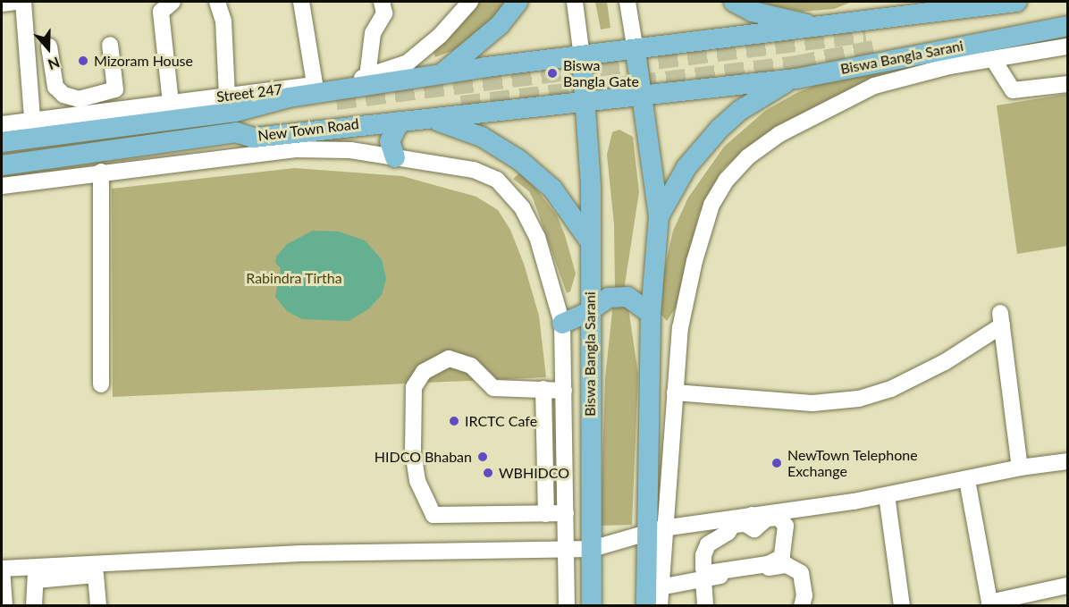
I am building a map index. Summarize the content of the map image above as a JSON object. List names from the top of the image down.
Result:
{
  "streets": {
    "main road": ["Biswa Bangla Sarani", "New Town Road"],
    "street": ["Street 247"]
  },
  "crossings": [
    ["Biswa Bangla Sarani", "New Town Road"]
  ],
  "parks": ["Rabindra Tirtha"],
  "places": [
    "Mizoram House",
    "Biswa Bangla Gate",
    "IRCTC Cafe",
    "HIDCO Bhaban",
    "NewTown Telephone Exchange",
    "WBHIDCO"
  ],
  "north": "bottom"
}
